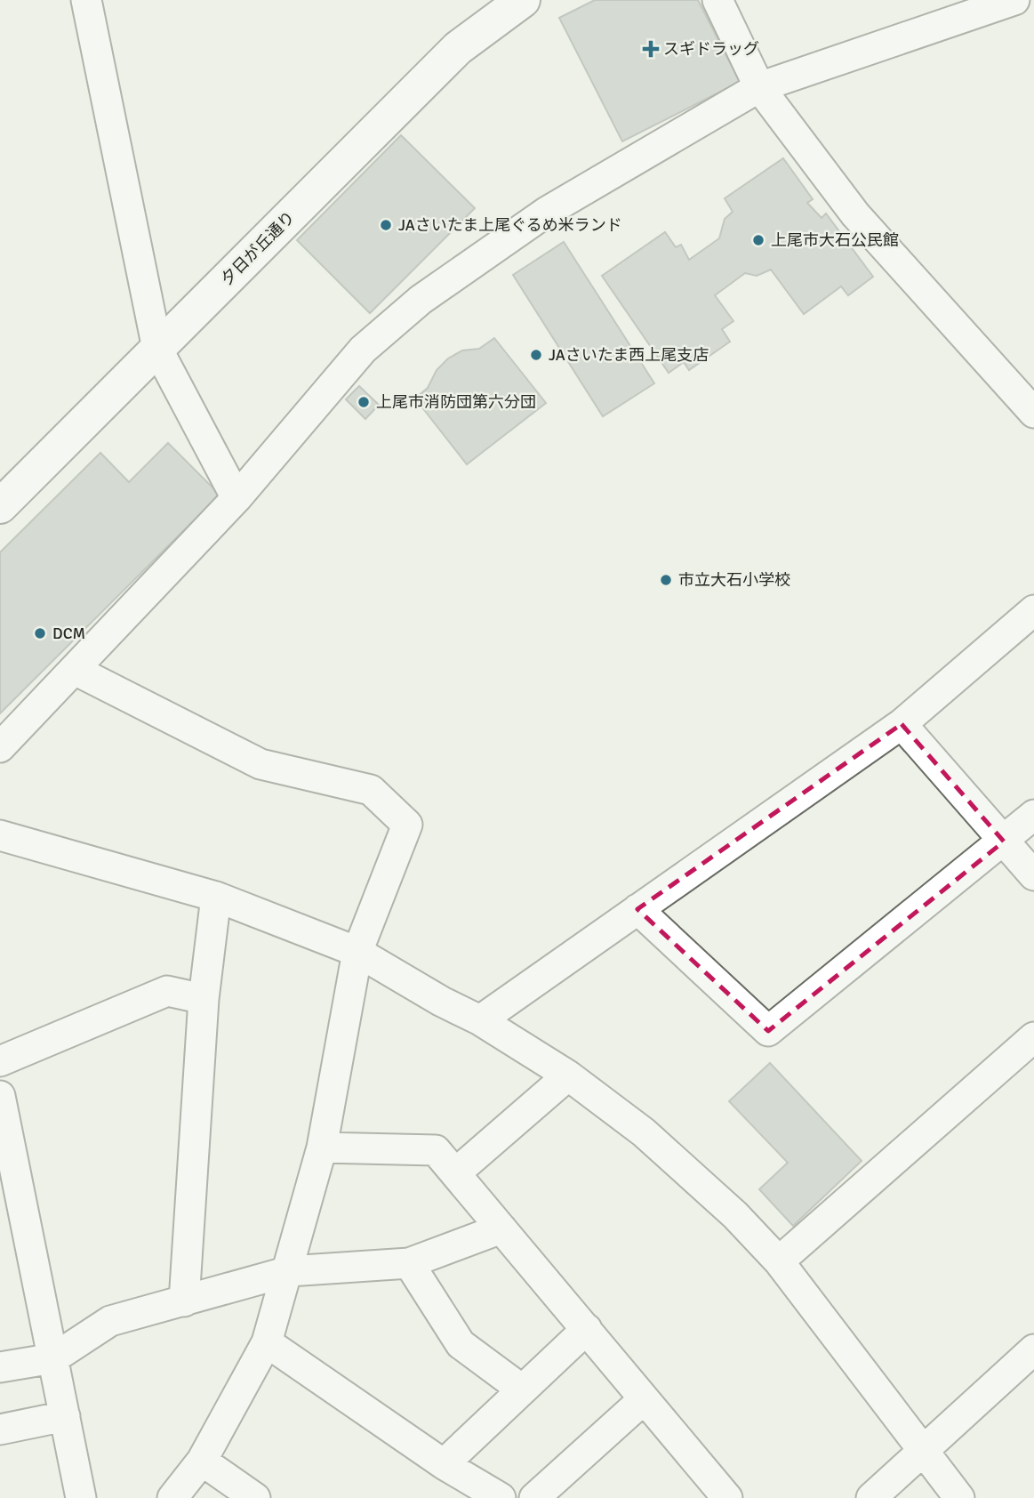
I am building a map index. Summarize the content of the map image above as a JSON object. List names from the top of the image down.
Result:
{
  "streets": {
    "main road": ["夕日が丘通り"]
  },
  "places": {
    "health": ["スギドラッグ"],
    "other": [
      "JAさいたま上尾ぐるめ米ランド",
      "上尾市大石公民館",
      "JAさいたま西上尾支店",
      "上尾市消防団第六分団",
      "市立大石小学校",
      "DCM"
    ]
  }
}
